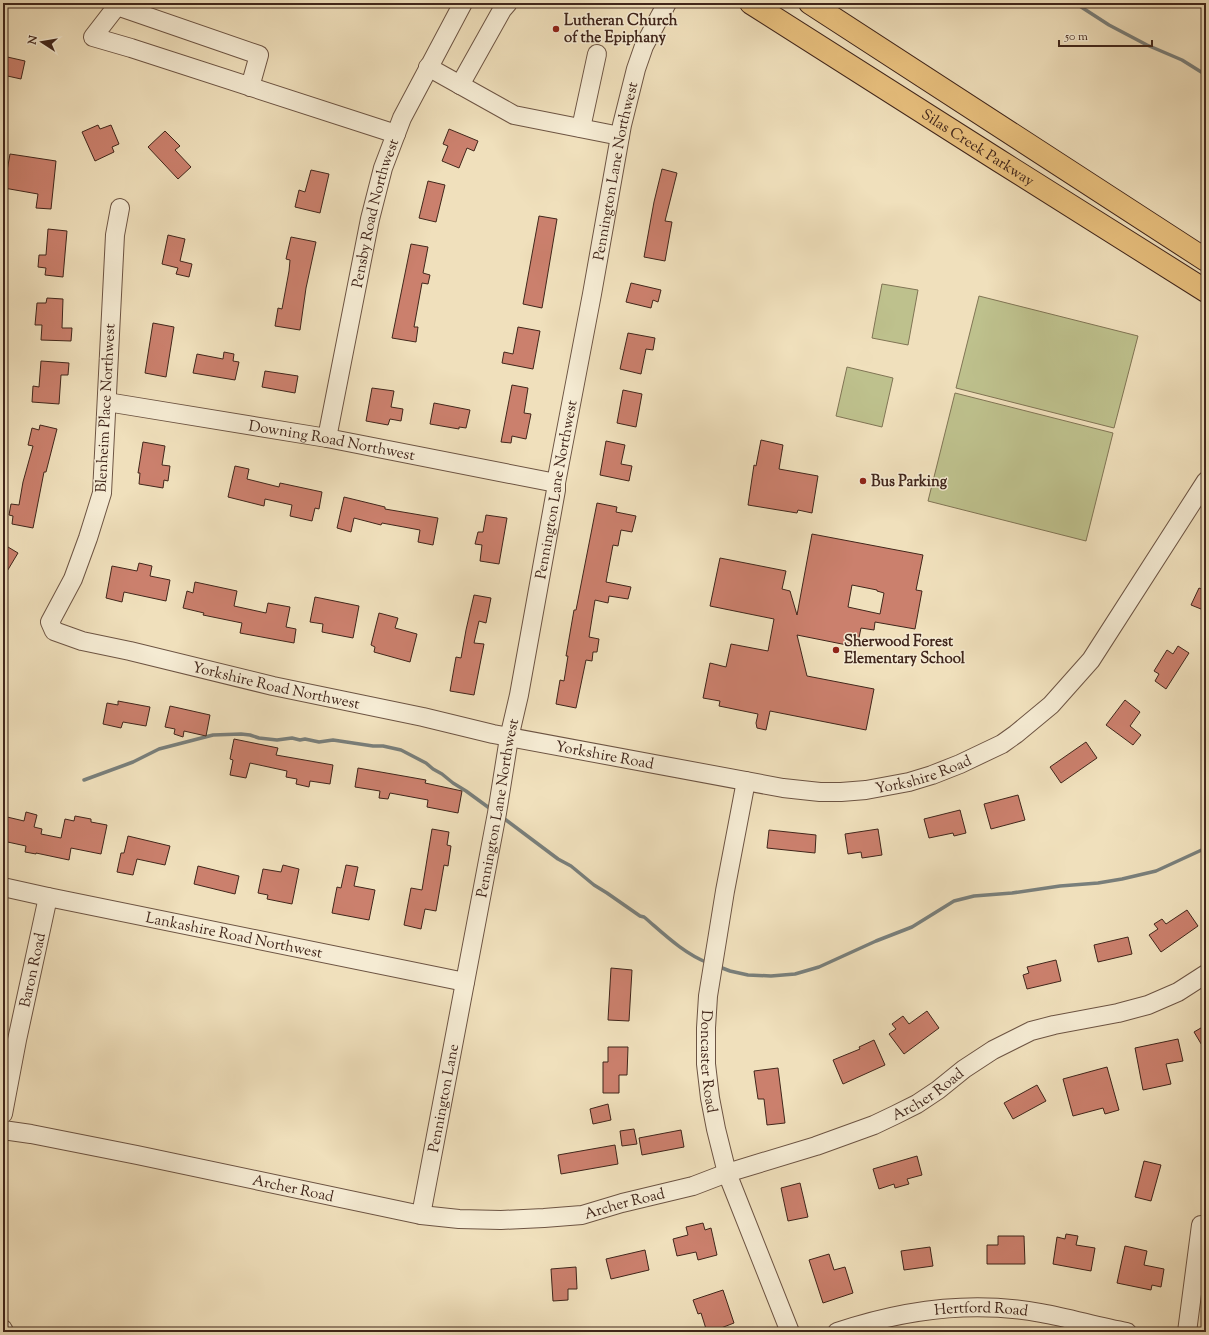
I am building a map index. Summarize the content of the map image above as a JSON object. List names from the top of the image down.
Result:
{
  "streets": {
    "main road": ["Silas Creek Parkway"],
    "street": [
      "Pennington Lane Northwest",
      "Pensby Road Northwest",
      "Blenheim Place Northwest",
      "Downing Road Northwest",
      "Yorkshire Road Northwest",
      "Yorkshire Road",
      "Lankashire Road Northwest",
      "Baron Road",
      "Doncaster Road",
      "Archer Road",
      "Pennington Lane",
      "Hertford Road"
    ]
  },
  "crossings": [
    ["Pennington Lane Northwest", "Downing Road Northwest"],
    ["Pennington Lane Northwest", "Yorkshire Road Northwest"],
    ["Pennington Lane Northwest", "Yorkshire Road"],
    ["Pennington Lane Northwest", "Lankashire Road Northwest"],
    ["Pennington Lane Northwest", "Pennington Lane"],
    ["Pensby Road Northwest", "Downing Road Northwest"],
    ["Blenheim Place Northwest", "Downing Road Northwest"],
    ["Blenheim Place Northwest", "Yorkshire Road Northwest"],
    ["Yorkshire Road Northwest", "Yorkshire Road"],
    ["Yorkshire Road", "Doncaster Road"],
    ["Lankashire Road Northwest", "Baron Road"],
    ["Lankashire Road Northwest", "Pennington Lane"],
    ["Doncaster Road", "Archer Road"],
    ["Archer Road", "Pennington Lane"]
  ],
  "places": ["Lutheran Church of the Epiphany", "Bus Parking", "Sherwood Forest Elementary School"],
  "scale_bar": "50 m",
  "north": "left"
}
